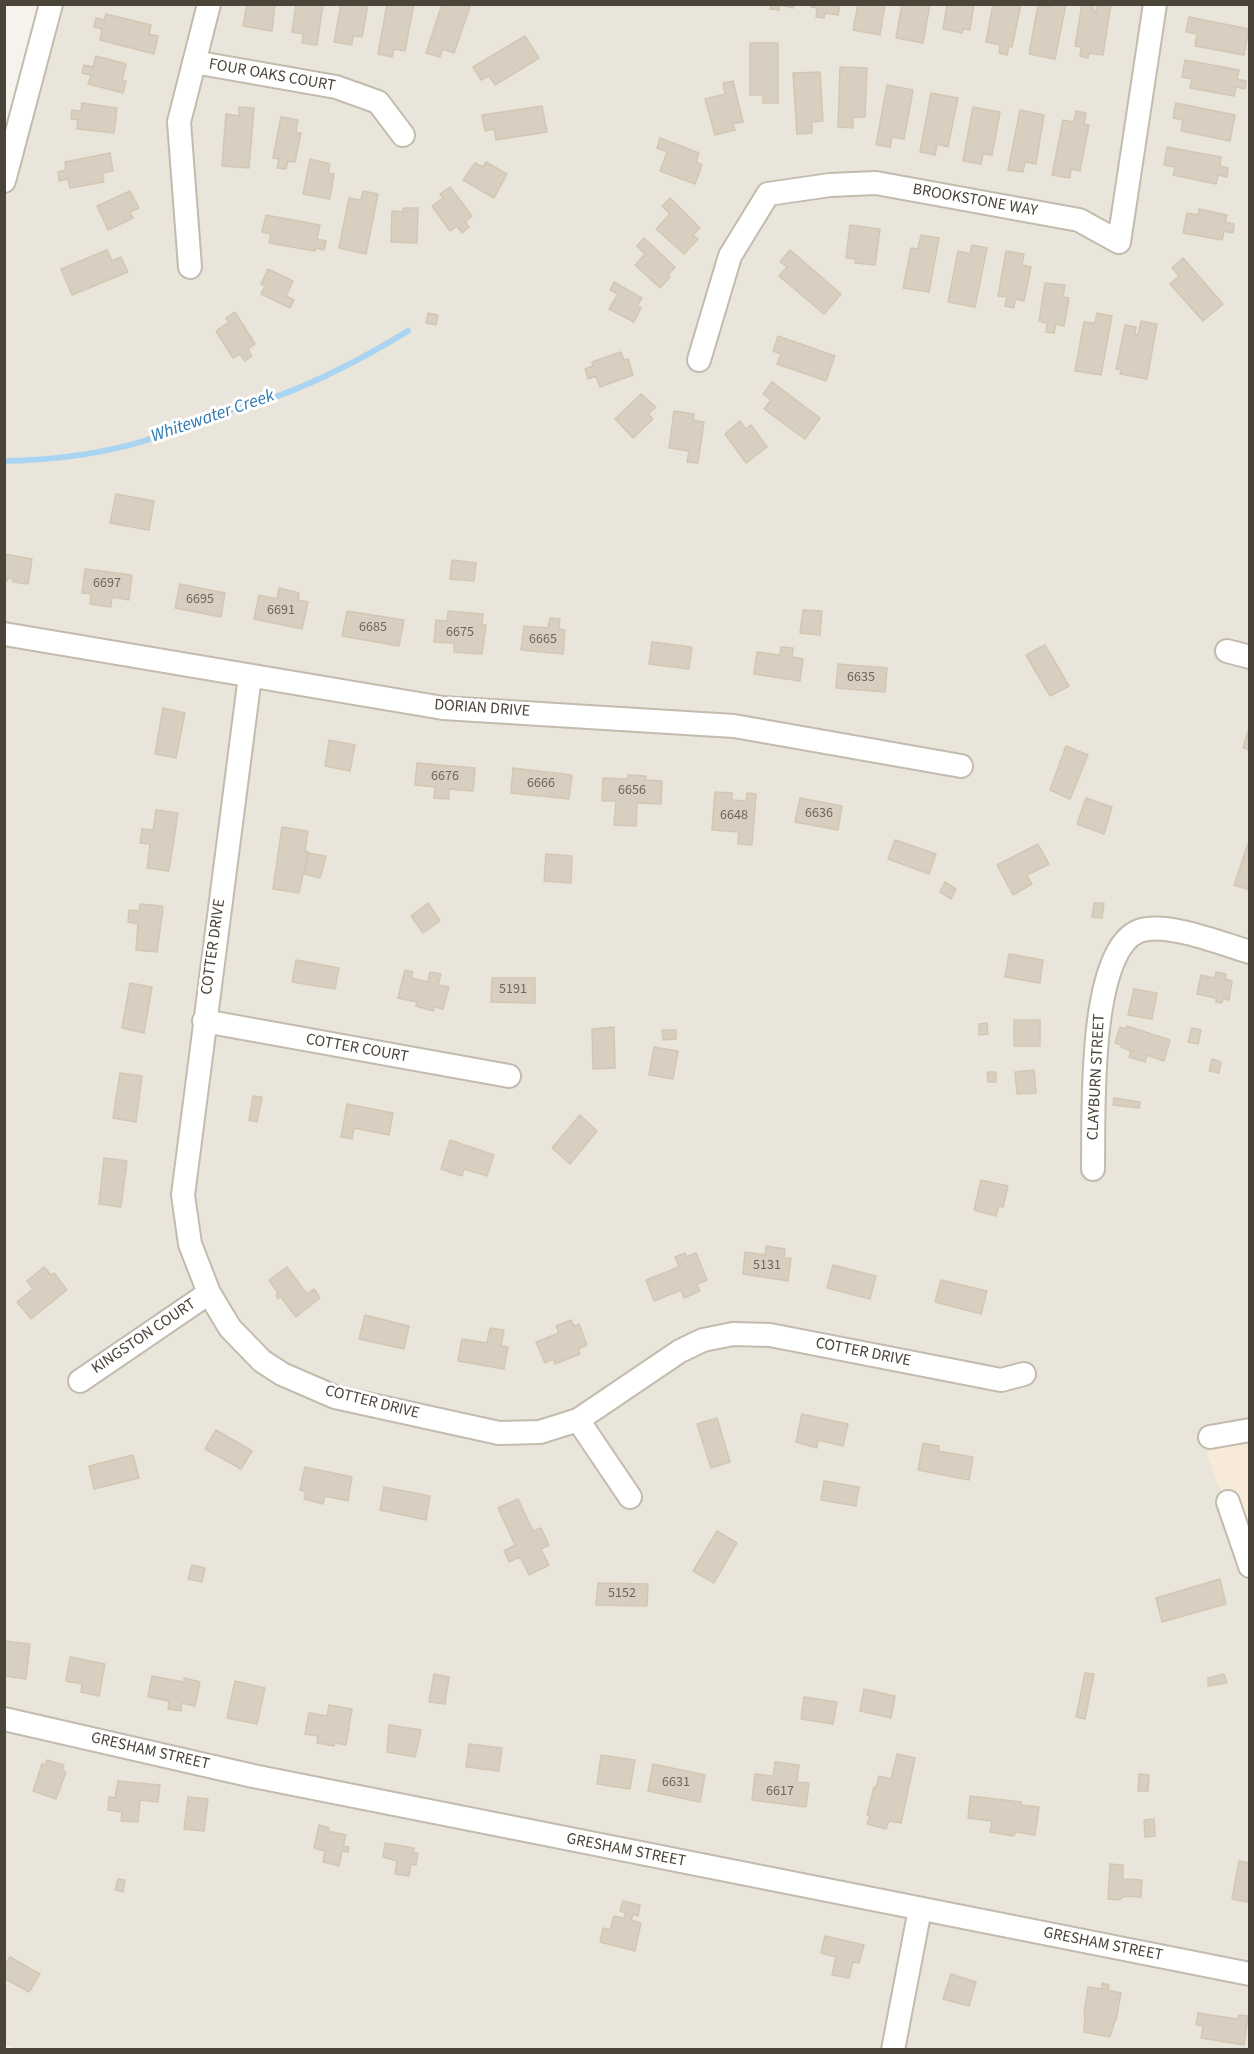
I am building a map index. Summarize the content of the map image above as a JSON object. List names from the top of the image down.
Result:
{
  "streets": {
    "street": [
      "FOUR OAKS COURT",
      "BROOKSTONE WAY",
      "DORIAN DRIVE",
      "COTTER DRIVE",
      "COTTER COURT",
      "CLAYBURN STREET",
      "KINGSTON COURT",
      "GRESHAM STREET"
    ]
  },
  "crossings": [
    ["DORIAN DRIVE", "COTTER DRIVE"],
    ["COTTER DRIVE", "COTTER COURT"],
    ["COTTER DRIVE", "KINGSTON COURT"]
  ],
  "water": ["Whitewater Creek"],
  "house_numbers": [
    "6697",
    "6695",
    "6691",
    "6685",
    "6675",
    "6665",
    "6635",
    "6676",
    "6666",
    "6656",
    "6636",
    "6648",
    "5191",
    "5131",
    "5152",
    "6631",
    "6617"
  ]
}
